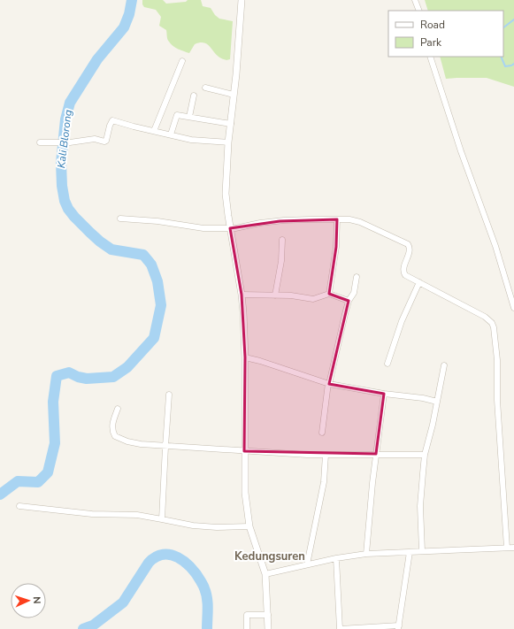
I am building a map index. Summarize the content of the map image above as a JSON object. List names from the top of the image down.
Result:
{
  "districts": ["Kedungsuren"],
  "water": ["Kali Blorong"],
  "legend": ["Road", "Park"],
  "north": "right"
}
